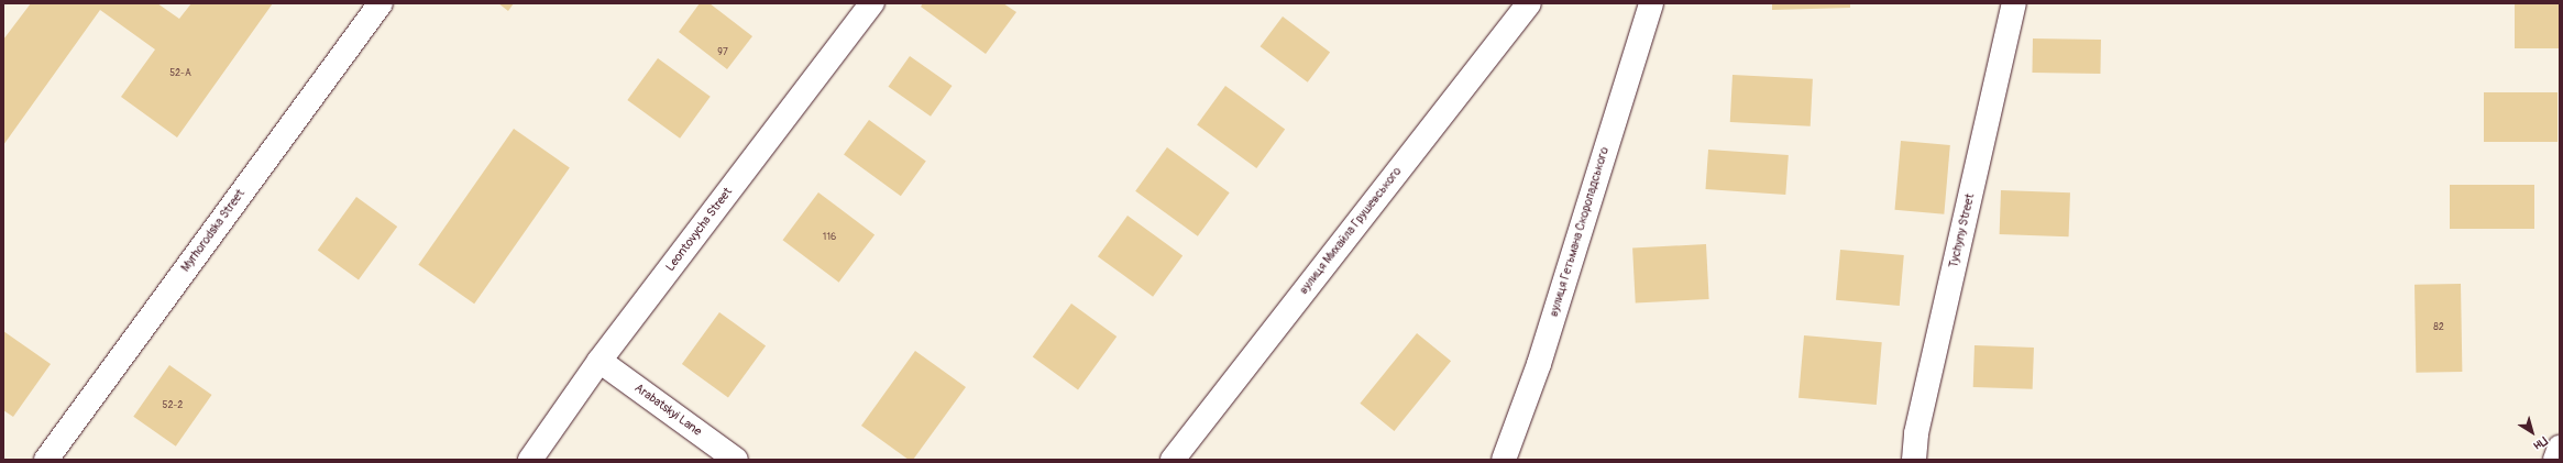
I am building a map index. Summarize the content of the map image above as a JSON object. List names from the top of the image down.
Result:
{
  "streets": {
    "street": [
      "Leontovycha Street",
      "Myrhorodska Street",
      "вулиця Михайла Грушевського",
      "Tychyny Street",
      "вулиця Гетьмана Скоропадського",
      "Arabatskyi Lane"
    ]
  },
  "crossings": [
    ["Leontovycha Street", "Arabatskyi Lane"]
  ],
  "house_numbers": [
    "97",
    "52-А",
    "116",
    "82",
    "52-2"
  ],
  "north": "bottom right"
}
